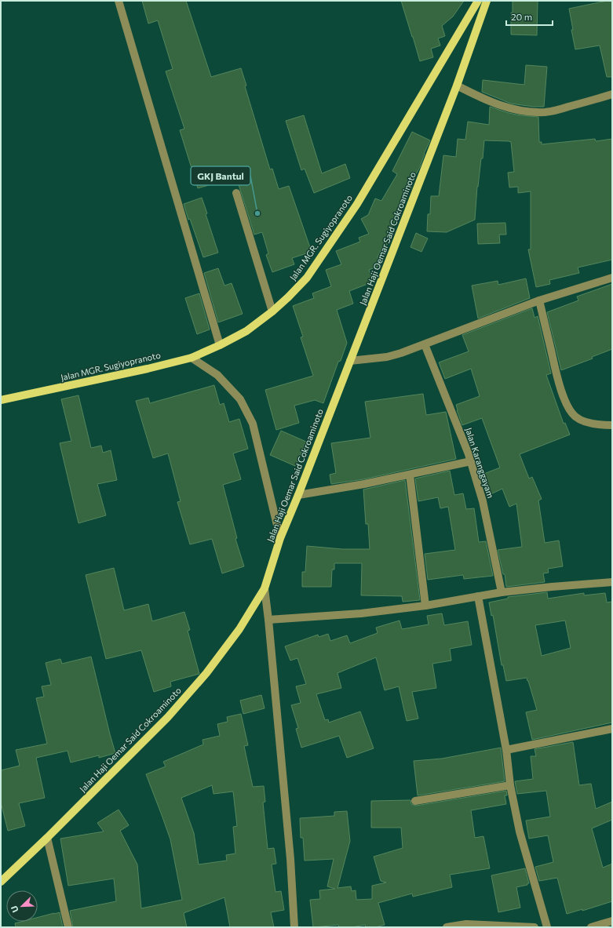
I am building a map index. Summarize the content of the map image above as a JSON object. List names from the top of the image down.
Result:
{
  "streets": {
    "main road": ["Jalan MGR. Sugiyopranoto", "Jalan Haji Oemar Said Cokroaminoto"],
    "street": ["Jalan Karanggayam"]
  },
  "places": ["GKJ Bantul"],
  "scale_bar": "20 m",
  "north": "bottom left"
}
